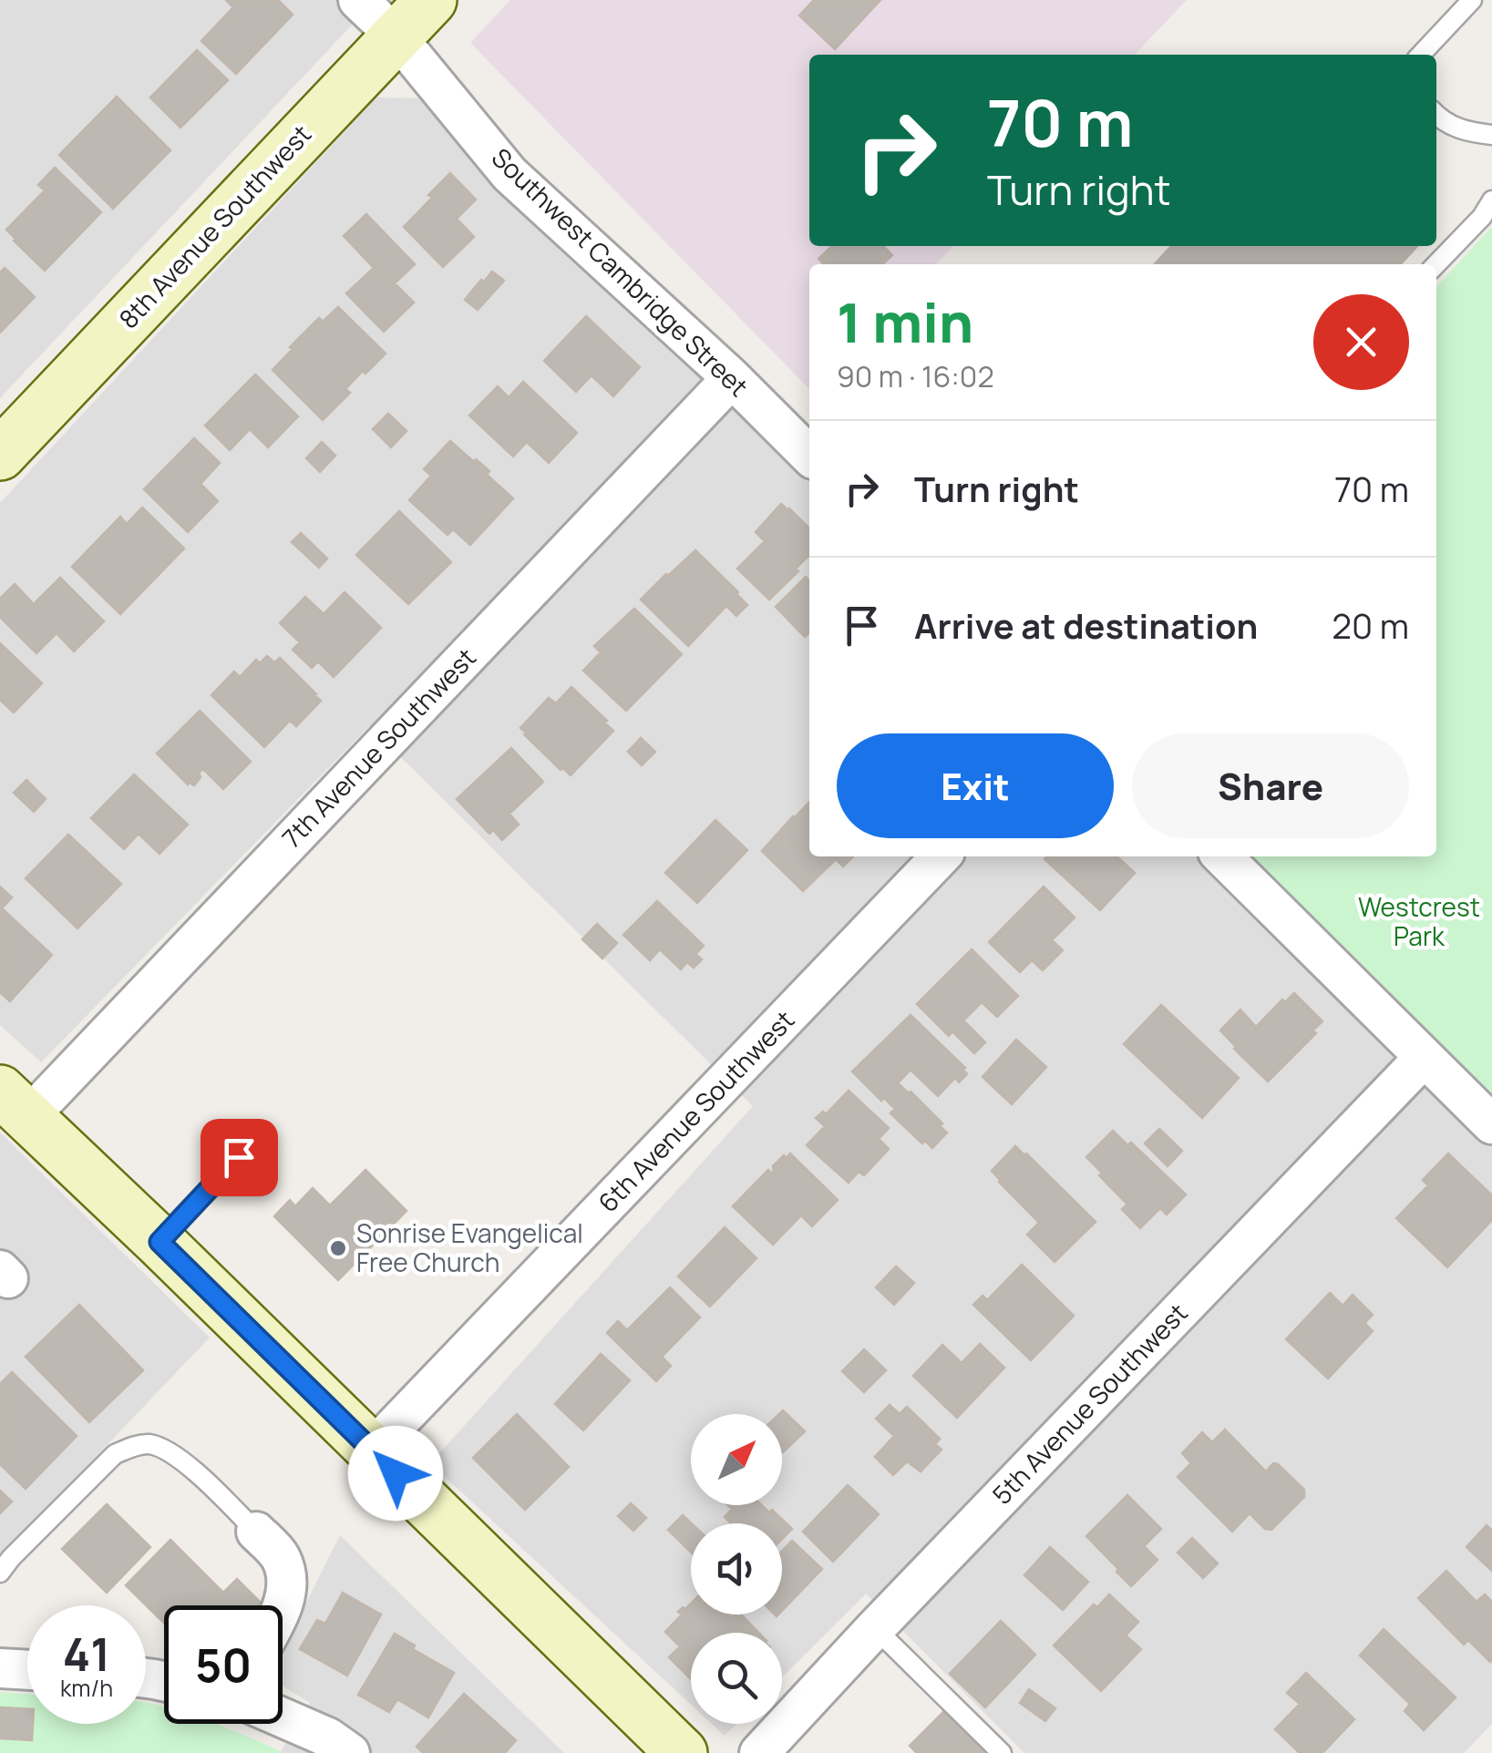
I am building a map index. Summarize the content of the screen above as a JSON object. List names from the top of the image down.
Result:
{
  "streets": {
    "main road": ["8th Avenue Southwest"],
    "street": [
      "Southwest Cambridge Street",
      "7th Avenue Southwest",
      "6th Avenue Southwest",
      "5th Avenue Southwest"
    ]
  },
  "crossings": [
    ["8th Avenue Southwest", "Southwest Cambridge Street"],
    ["Southwest Cambridge Street", "7th Avenue Southwest"]
  ],
  "parks": ["Westcrest Park"],
  "places": ["Sonrise Evangelical Free Church"],
  "north": "top right",
  "page": {
    "turn": ["70 m", "Turn right"],
    "heading": ["1 min", "90 m · 16:02"],
    "list": [
      {
        "name": "Turn right",
        "value": "70 m"
      },
      {
        "name": "Arrive at destination",
        "value": "20 m"
      }
    ],
    "buttons": ["Exit", "Share"],
    "speed": "41 km/h",
    "limit": "50"
  }
}
